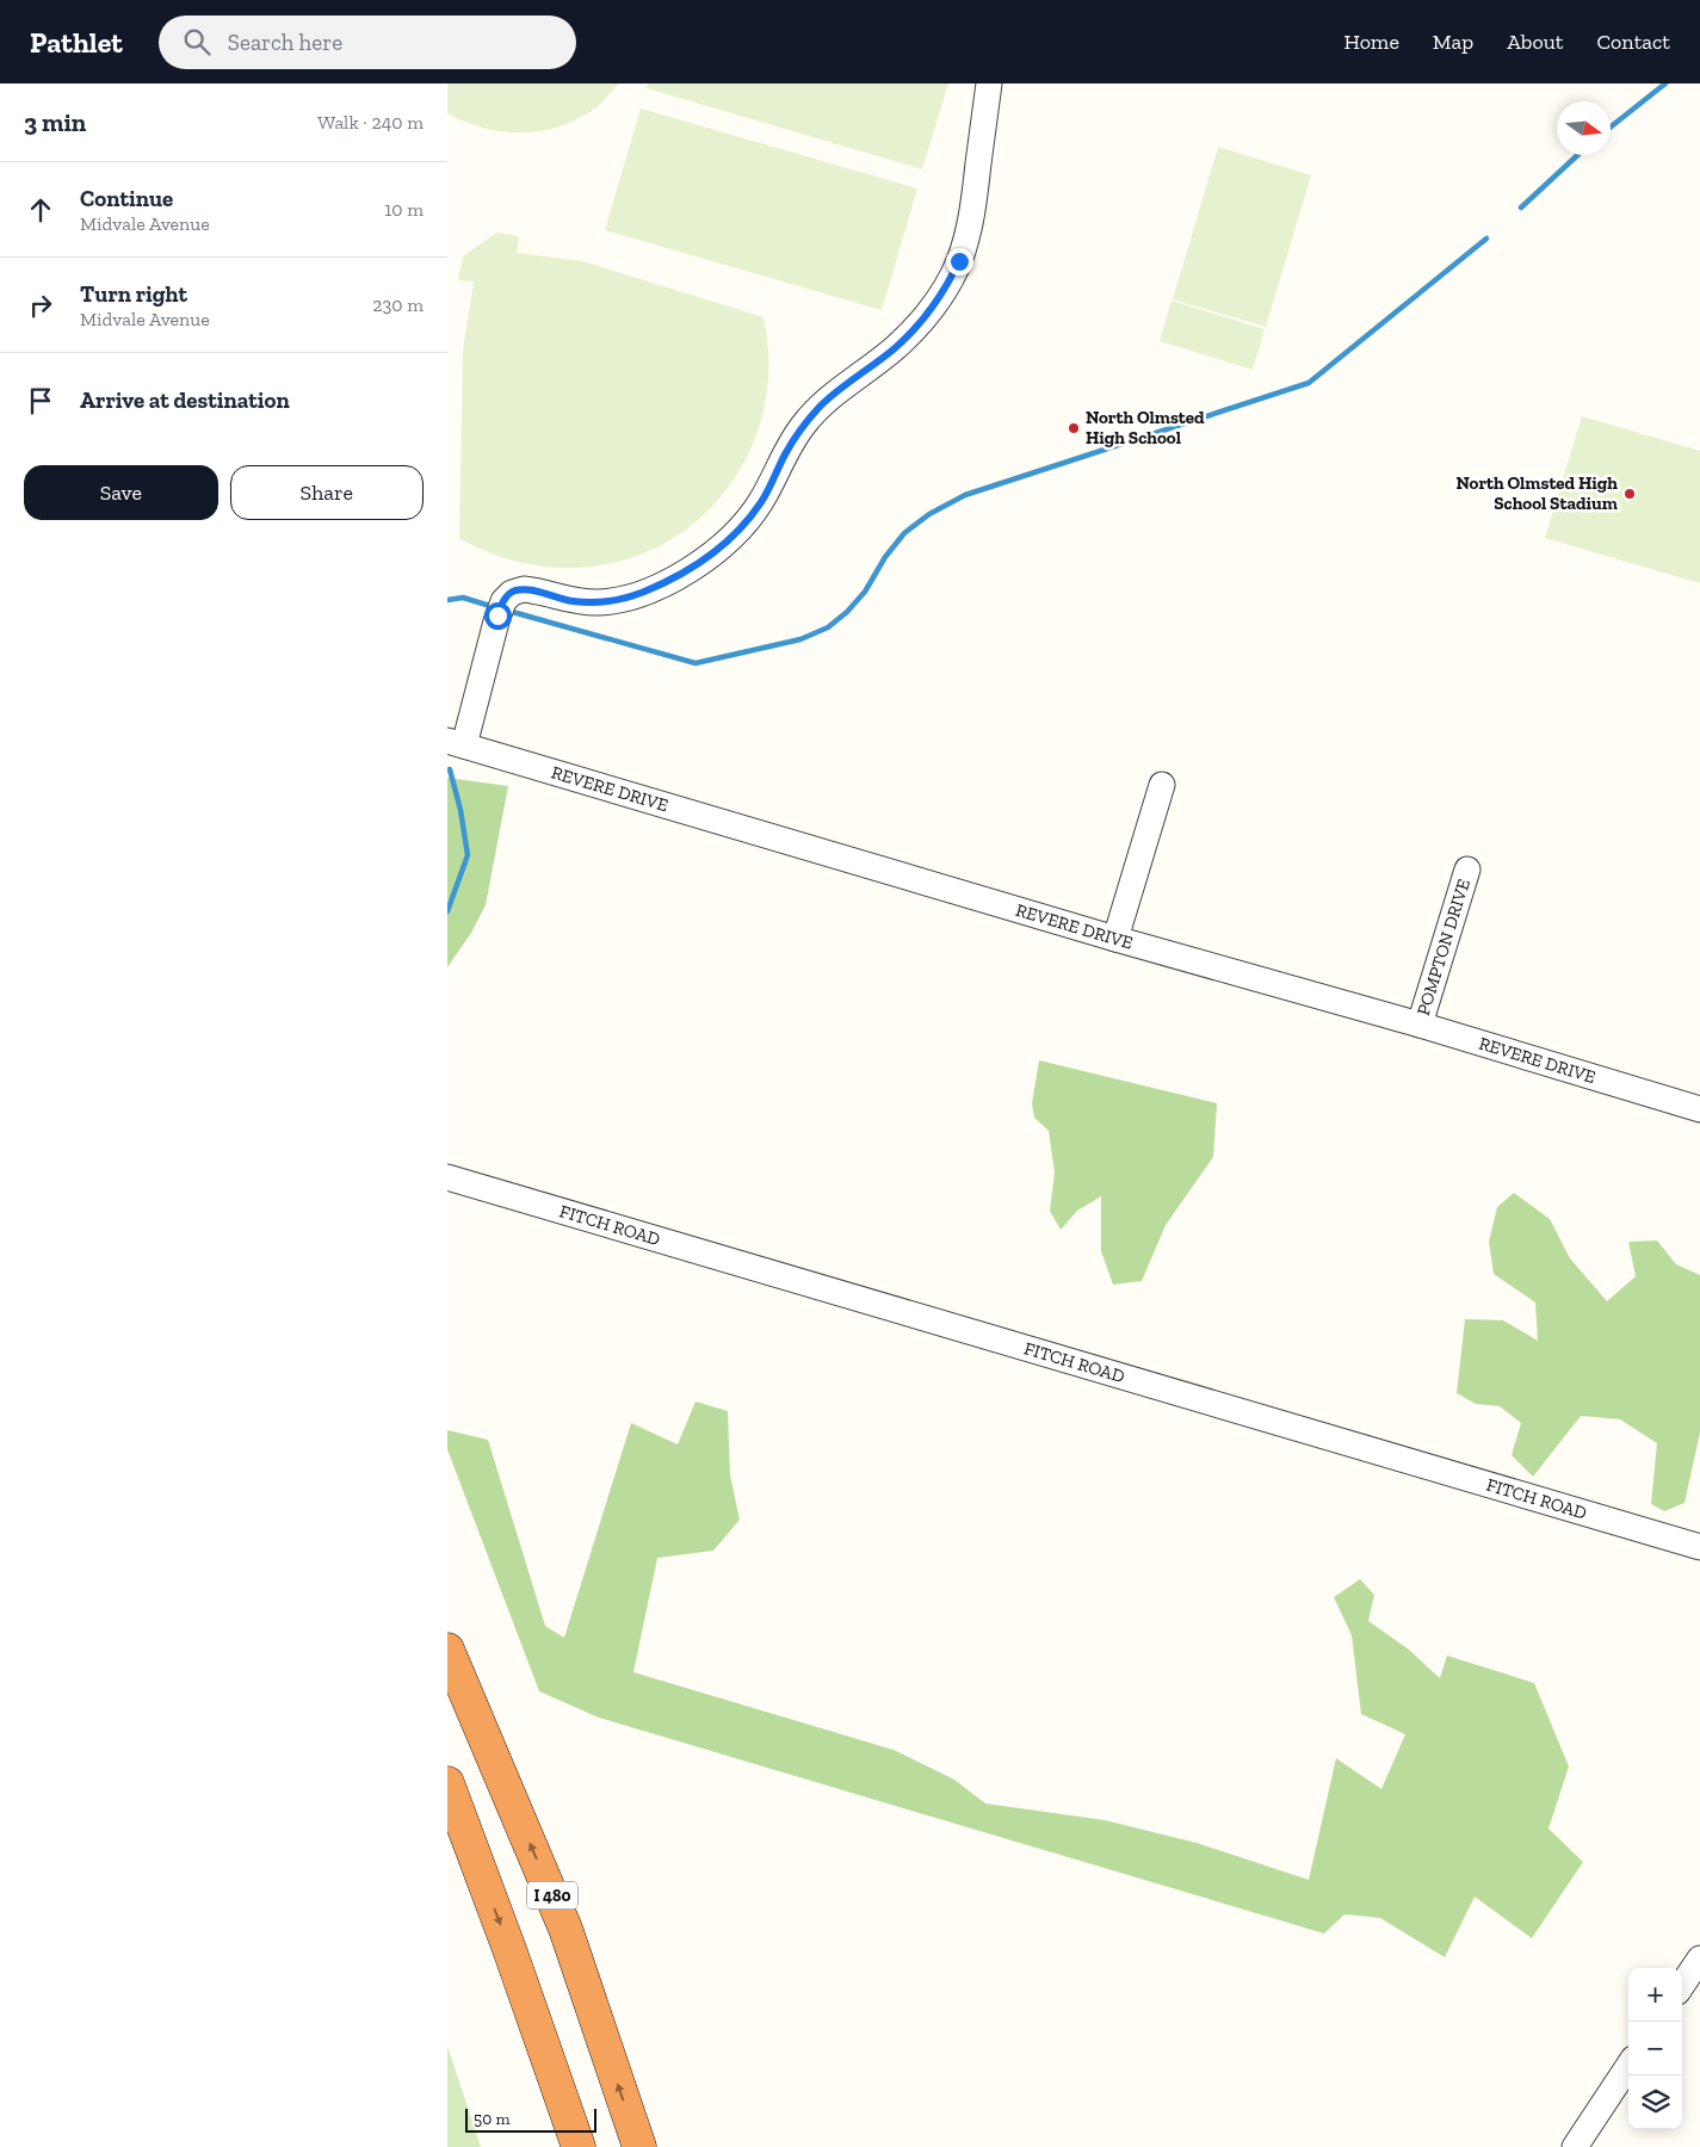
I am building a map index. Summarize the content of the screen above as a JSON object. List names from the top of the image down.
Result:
{
  "streets": {
    "highway": ["I 480"],
    "street": ["REVERE DRIVE", "POMPTON DRIVE", "FITCH ROAD"]
  },
  "crossings": [
    ["REVERE DRIVE", "POMPTON DRIVE"]
  ],
  "places": ["North Olmsted High School", "North Olmsted High School Stadium"],
  "scale_bar": "50 m",
  "north": "right",
  "page": {
    "header": "Pathlet",
    "search": "Search here",
    "nav": [
      "Home",
      "Map",
      "About",
      "Contact"
    ],
    "heading": ["3 min", "Walk · 240 m"],
    "list": [
      ["Continue", "Midvale Avenue", "10 m"],
      ["Turn right", "Midvale Avenue", "230 m"],
      "Arrive at destination"
    ],
    "buttons": ["Save", "Share"],
    "map_buttons": ["+", "−"],
    "scale": "50 m"
  }
}
